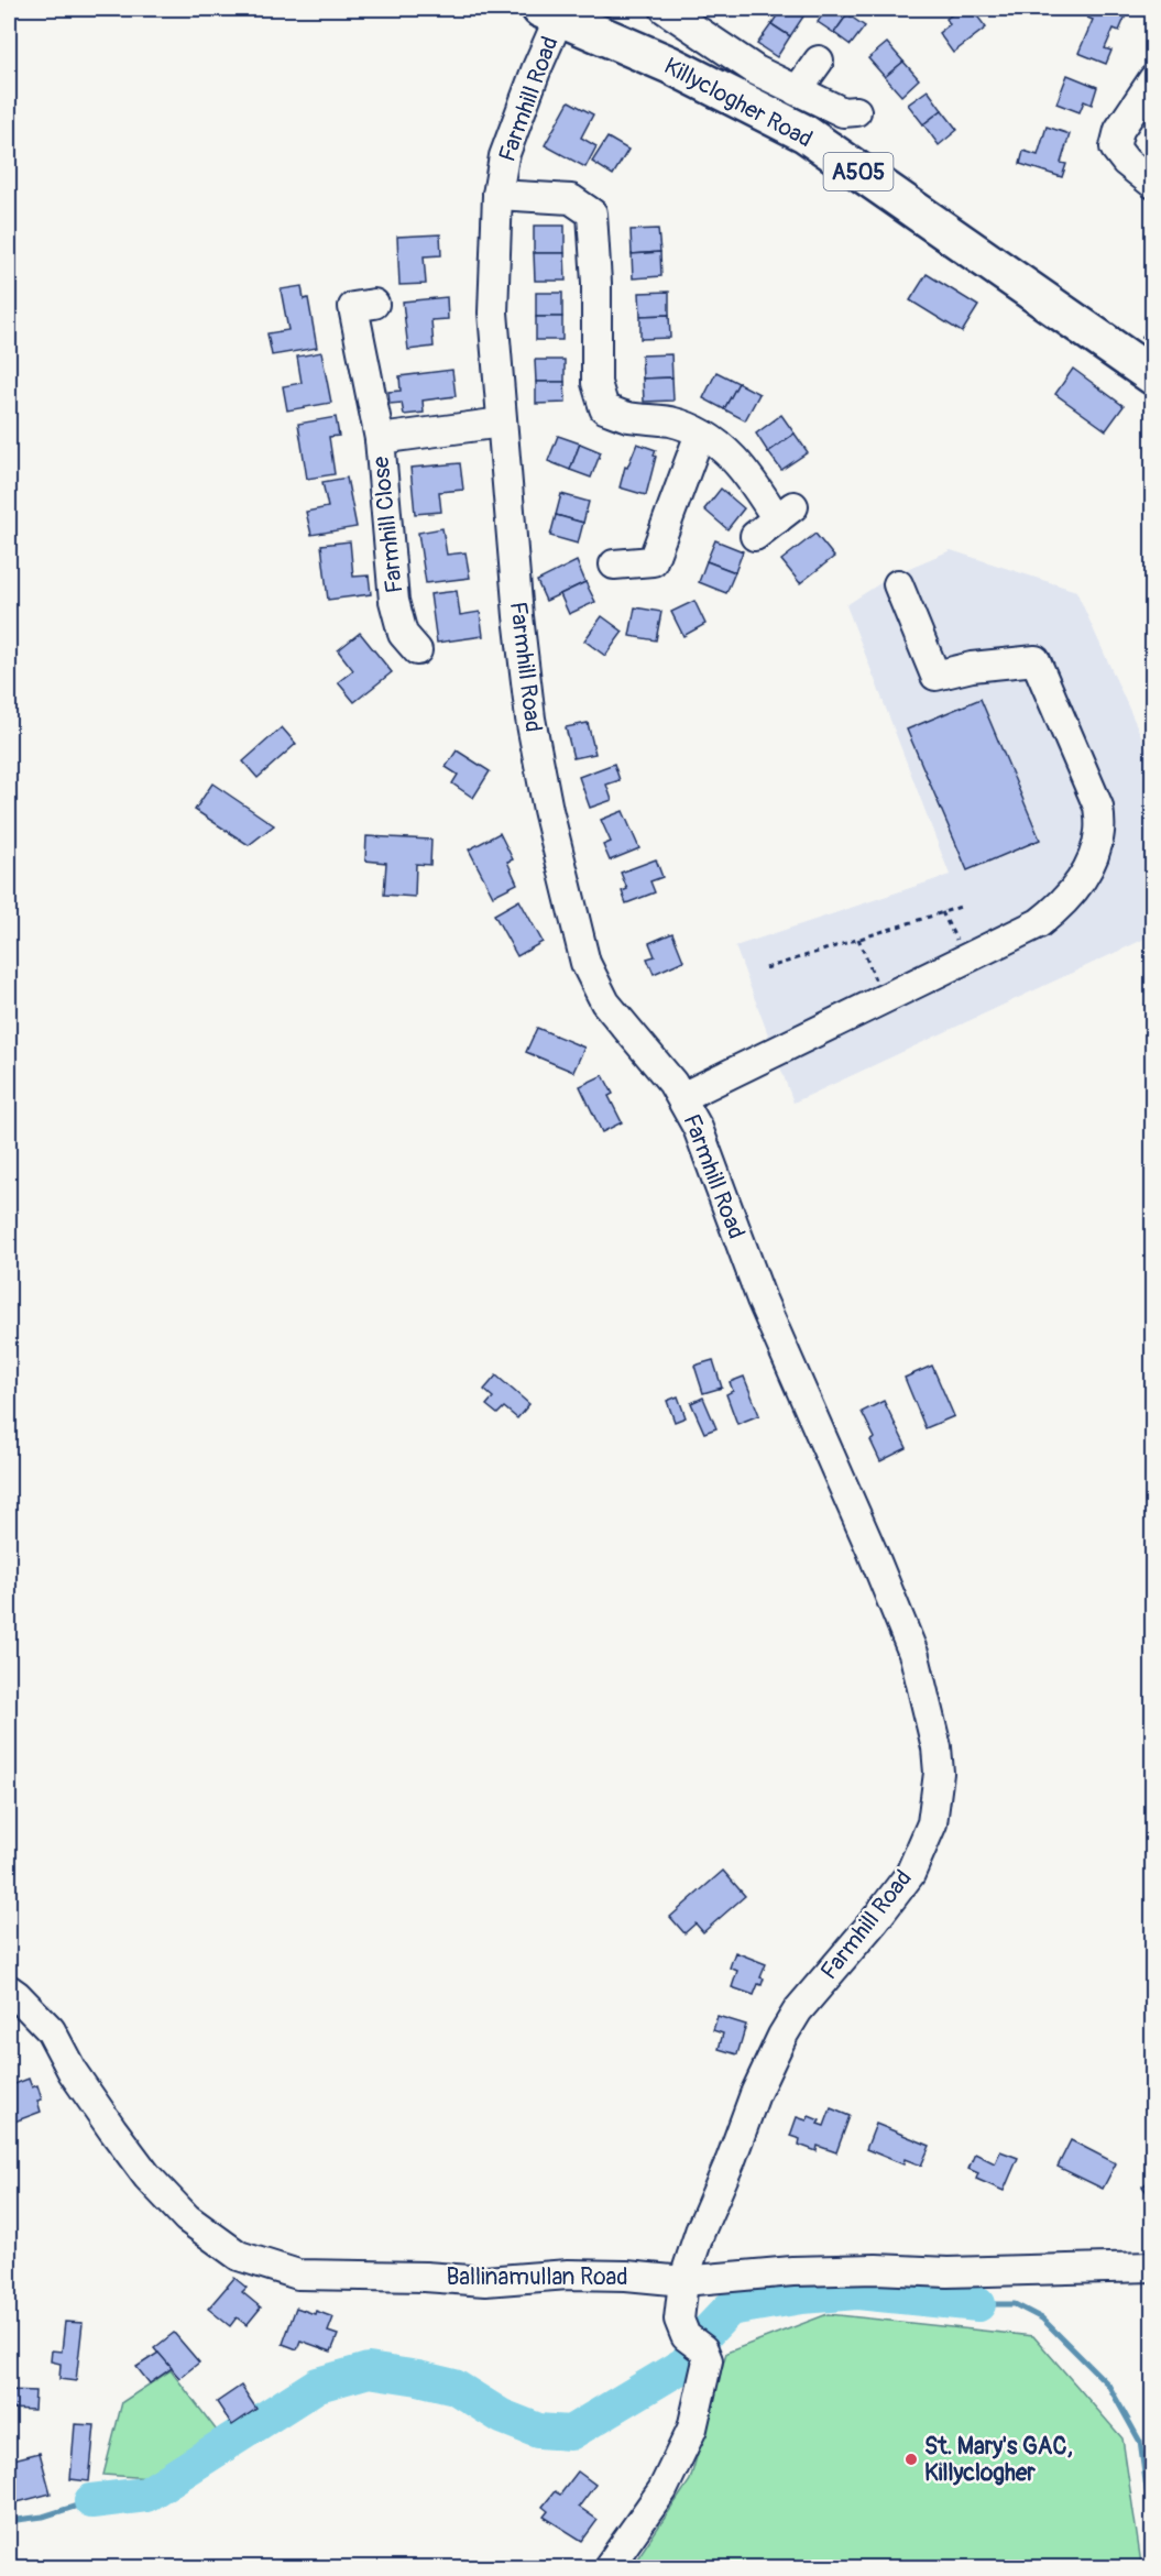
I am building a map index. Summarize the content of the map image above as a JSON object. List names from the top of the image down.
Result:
{
  "streets": {
    "highway": ["Killyclogher Road", "A505"],
    "street": ["Farmhill Road", "Farmhill Close", "Ballinamullan Road"]
  },
  "crossings": [
    ["Farmhill Road", "Killyclogher Road"],
    ["Farmhill Road", "Farmhill Close"],
    ["Farmhill Road", "Ballinamullan Road"]
  ],
  "places": ["St. Mary's GAC, Killyclogher"]
}
